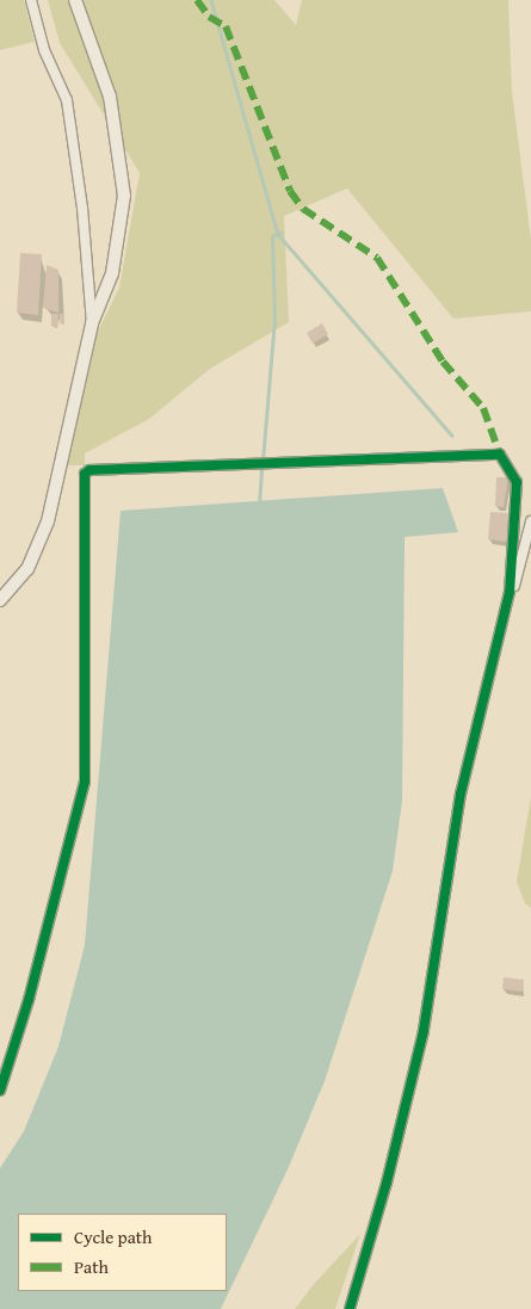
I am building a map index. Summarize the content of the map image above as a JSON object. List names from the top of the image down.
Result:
{
  "legend": ["Cycle path", "Path"]
}
